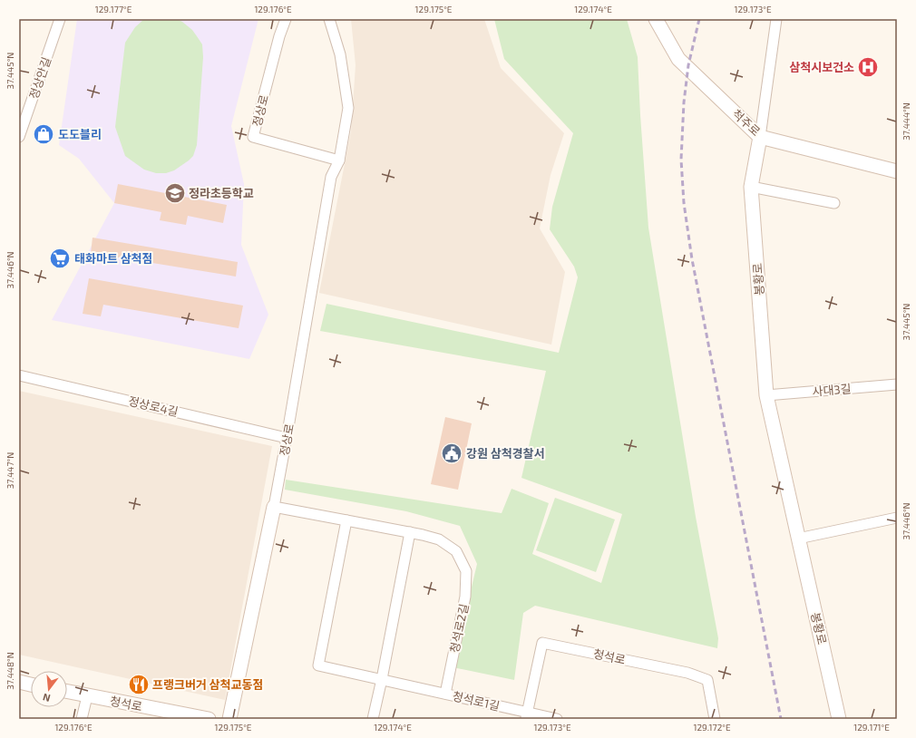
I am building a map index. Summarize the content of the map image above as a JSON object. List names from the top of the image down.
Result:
{
  "streets": {
    "street": [
      "정상안길",
      "정상로",
      "척주로",
      "봉황로",
      "사대3길",
      "정상로4길",
      "청석로2길",
      "청석로",
      "청석로1길"
    ]
  },
  "crossings": [
    ["정상로", "정상로4길"],
    ["정상로", "청석로2길"],
    ["척주로", "봉황로"],
    ["봉황로", "사대3길"],
    ["청석로2길", "청석로1길"],
    ["청석로", "청석로1길"]
  ],
  "places": {
    "hospital": ["삼척시보건소"],
    "shop": ["도도블리"],
    "school or university": ["정라초등학교"],
    "supermarket": ["태화마트 삼척점"],
    "public building": ["강원 삼척경찰서"],
    "restaurant": ["프랭크버거 삼척교동점"]
  },
  "north": "bottom",
  "coordinates": [
    "129.177°E",
    "129.176°E",
    "129.175°E",
    "129.174°E",
    "129.173°E",
    "37.445°N",
    "37.444°N",
    "37.446°N",
    "37.447°N",
    "37.448°N",
    "129.172°E",
    "129.171°E"
  ]
}
